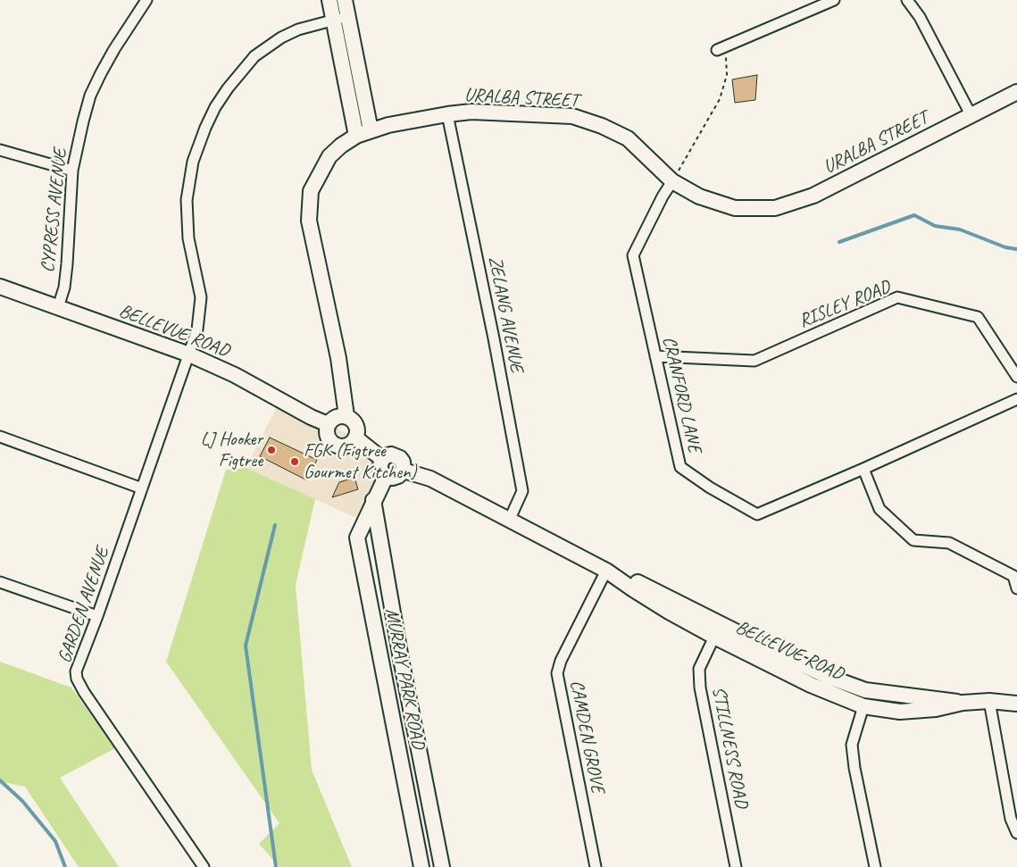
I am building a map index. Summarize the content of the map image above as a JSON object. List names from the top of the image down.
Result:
{
  "streets": {
    "street": [
      "URALBA STREET",
      "CYPRESS AVENUE",
      "RISLEY ROAD",
      "ZELANG AVENUE",
      "BELLEVUE ROAD",
      "CRANFORD LANE",
      "GARDEN AVENUE",
      "MURRAY PARK ROAD",
      "CAMDEN GROVE",
      "STILLNESS ROAD"
    ]
  },
  "crossings": [
    ["URALBA STREET", "ZELANG AVENUE"],
    ["URALBA STREET", "BELLEVUE ROAD"],
    ["URALBA STREET", "CRANFORD LANE"],
    ["CYPRESS AVENUE", "BELLEVUE ROAD"],
    ["RISLEY ROAD", "CRANFORD LANE"],
    ["ZELANG AVENUE", "BELLEVUE ROAD"],
    ["BELLEVUE ROAD", "GARDEN AVENUE"],
    ["BELLEVUE ROAD", "MURRAY PARK ROAD"],
    ["BELLEVUE ROAD", "CAMDEN GROVE"],
    ["BELLEVUE ROAD", "STILLNESS ROAD"]
  ],
  "places": ["LJ Hooker Figtree", "FGK (Figtree Gourmet Kitchen)"]
}
